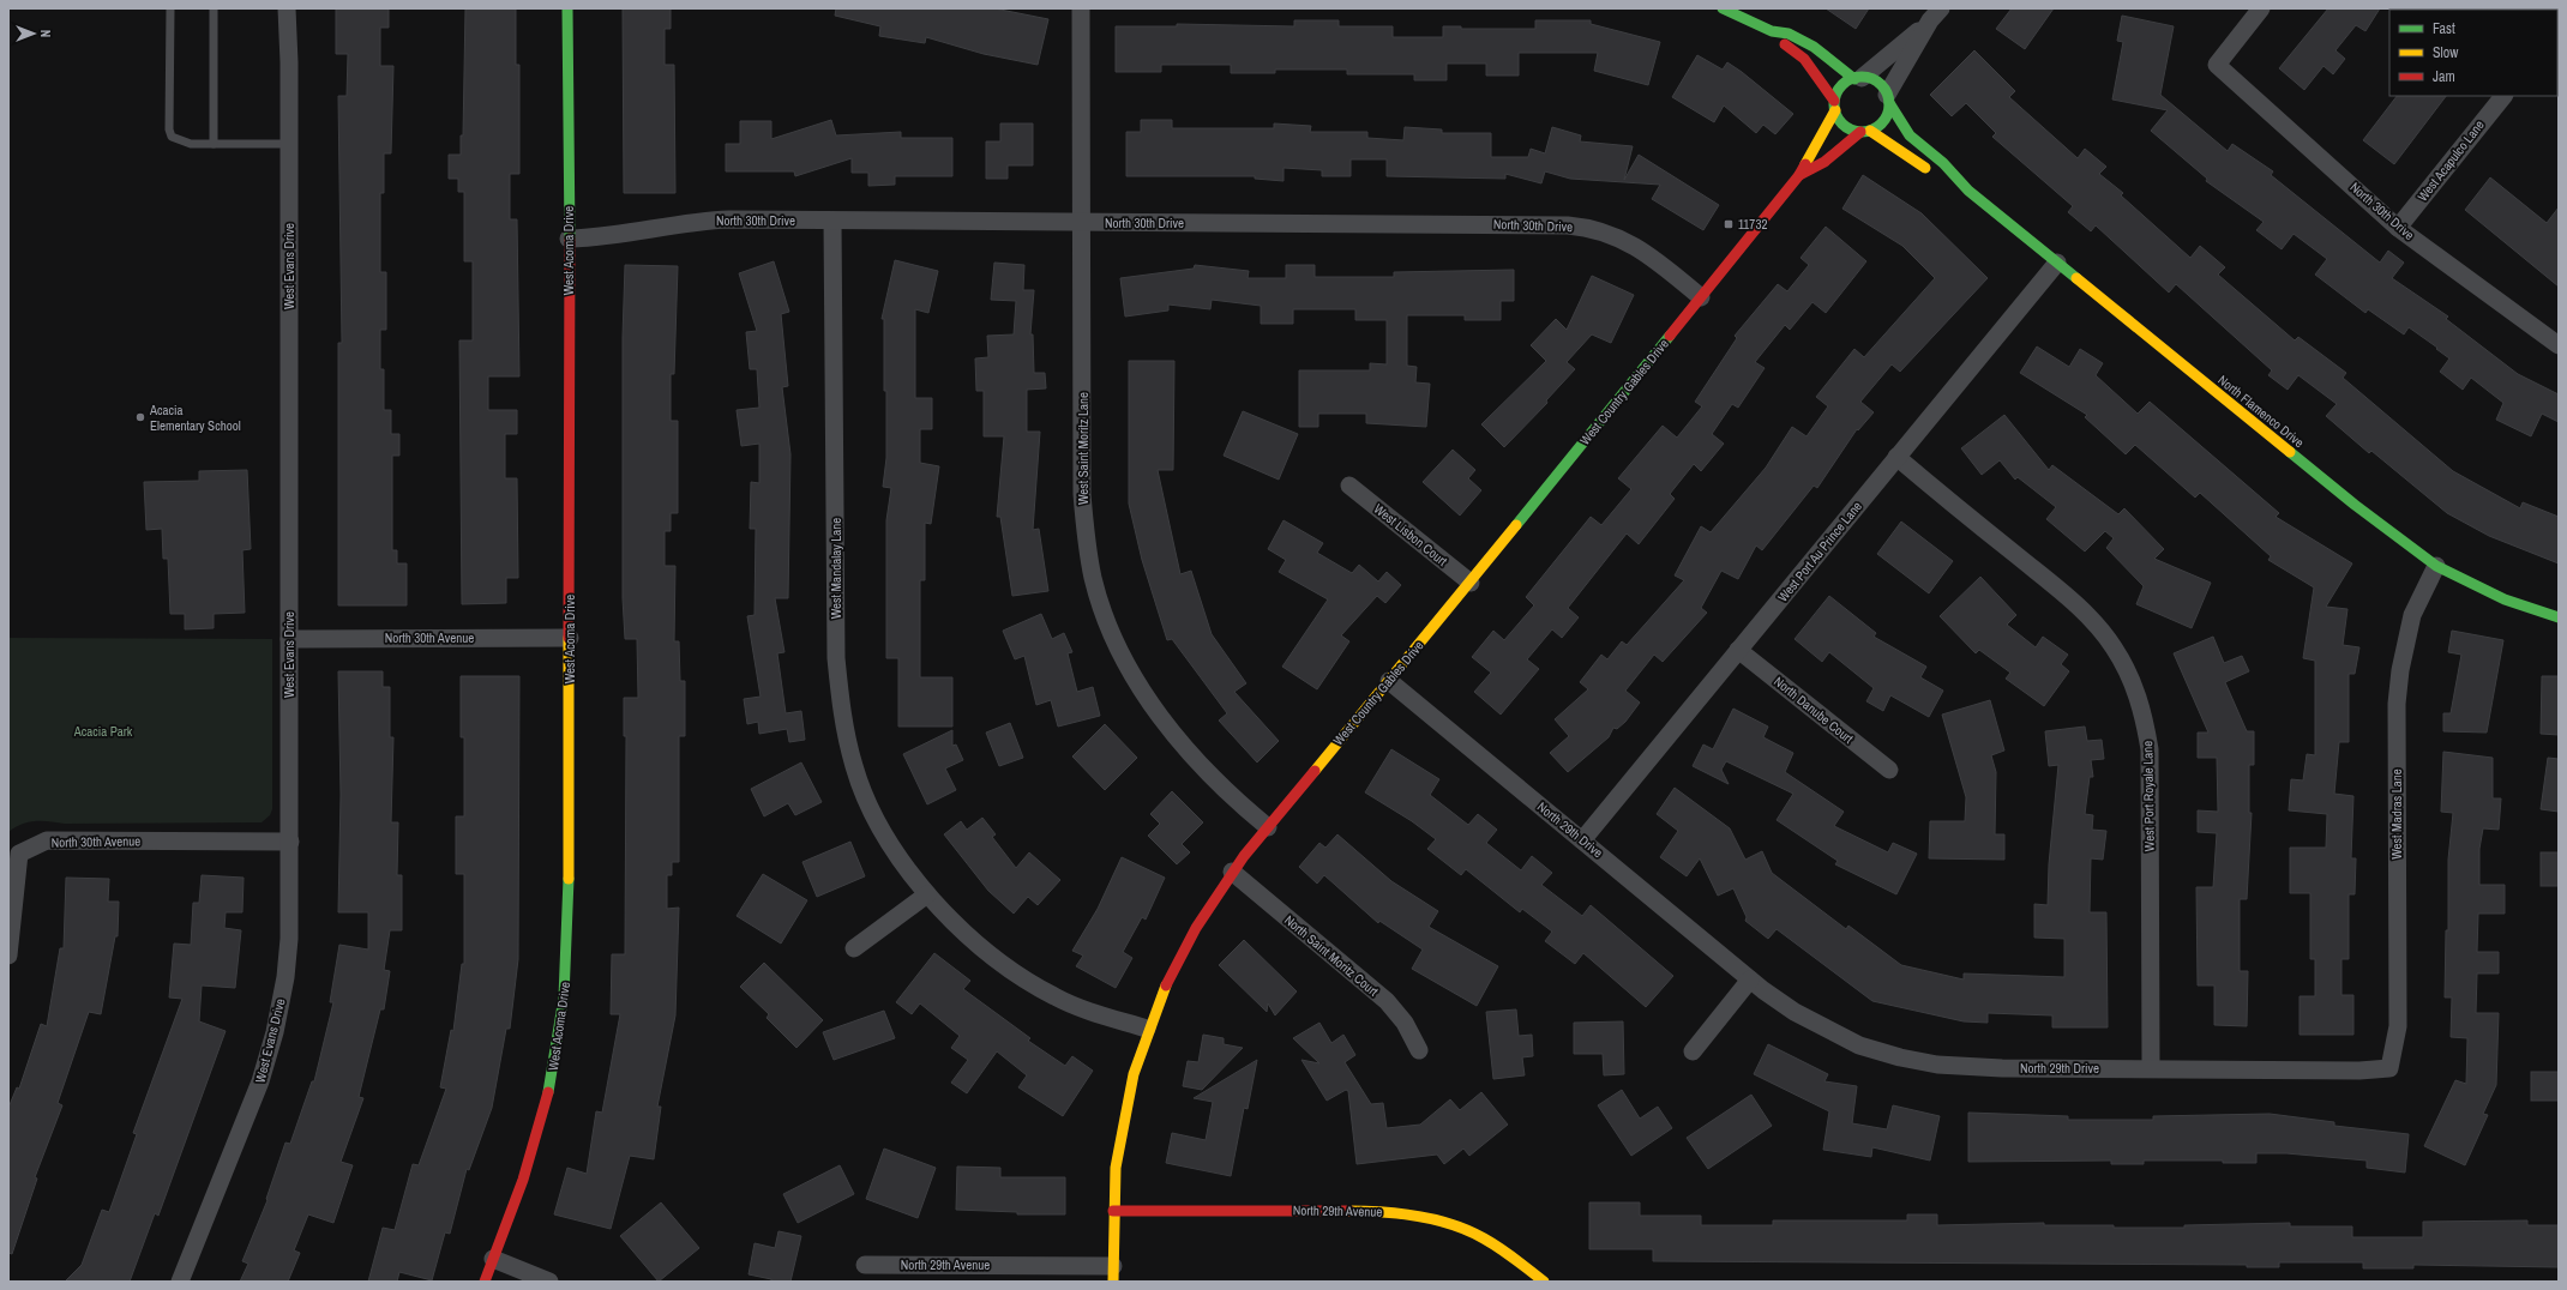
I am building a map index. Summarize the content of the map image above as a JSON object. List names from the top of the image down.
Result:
{
  "streets": {
    "street": [
      "West Acapulco Lane",
      "North 30th Drive",
      "West Acoma Drive",
      "West Evans Drive",
      "West Country Gables Drive",
      "North Flamenco Drive",
      "West Saint Moritz Lane",
      "West Lisbon Court",
      "West Port Au Prince Lane",
      "West Mandalay Lane",
      "North 30th Avenue",
      "North Danube Court",
      "West Port Royale Lane",
      "West Madras Lane",
      "North 29th Drive",
      "North Saint Moritz Court",
      "North 29th Avenue"
    ]
  },
  "crossings": [
    ["West Acapulco Lane", "North 30th Drive"],
    ["North 30th Drive", "West Acoma Drive"],
    ["North 30th Drive", "West Country Gables Drive"],
    ["North 30th Drive", "West Saint Moritz Lane"],
    ["North 30th Drive", "West Mandalay Lane"],
    ["West Acoma Drive", "North 30th Avenue"],
    ["West Evans Drive", "North 30th Avenue"],
    ["West Country Gables Drive", "North Flamenco Drive"],
    ["West Country Gables Drive", "West Saint Moritz Lane"],
    ["West Country Gables Drive", "West Lisbon Court"],
    ["West Country Gables Drive", "West Mandalay Lane"],
    ["West Country Gables Drive", "North 29th Drive"],
    ["West Country Gables Drive", "North Saint Moritz Court"],
    ["West Country Gables Drive", "North 29th Avenue"],
    ["North Flamenco Drive", "West Port Au Prince Lane"],
    ["North Flamenco Drive", "West Madras Lane"],
    ["West Port Au Prince Lane", "North Danube Court"],
    ["West Port Au Prince Lane", "West Port Royale Lane"],
    ["West Port Au Prince Lane", "North 29th Drive"],
    ["West Port Royale Lane", "North 29th Drive"],
    ["West Madras Lane", "North 29th Drive"]
  ],
  "parks": ["Acacia Park"],
  "places": {
    "transit": ["11732"],
    "other": ["Acacia Elementary School"]
  },
  "legend": ["Fast", "Slow", "Jam"],
  "north": "right"
}
